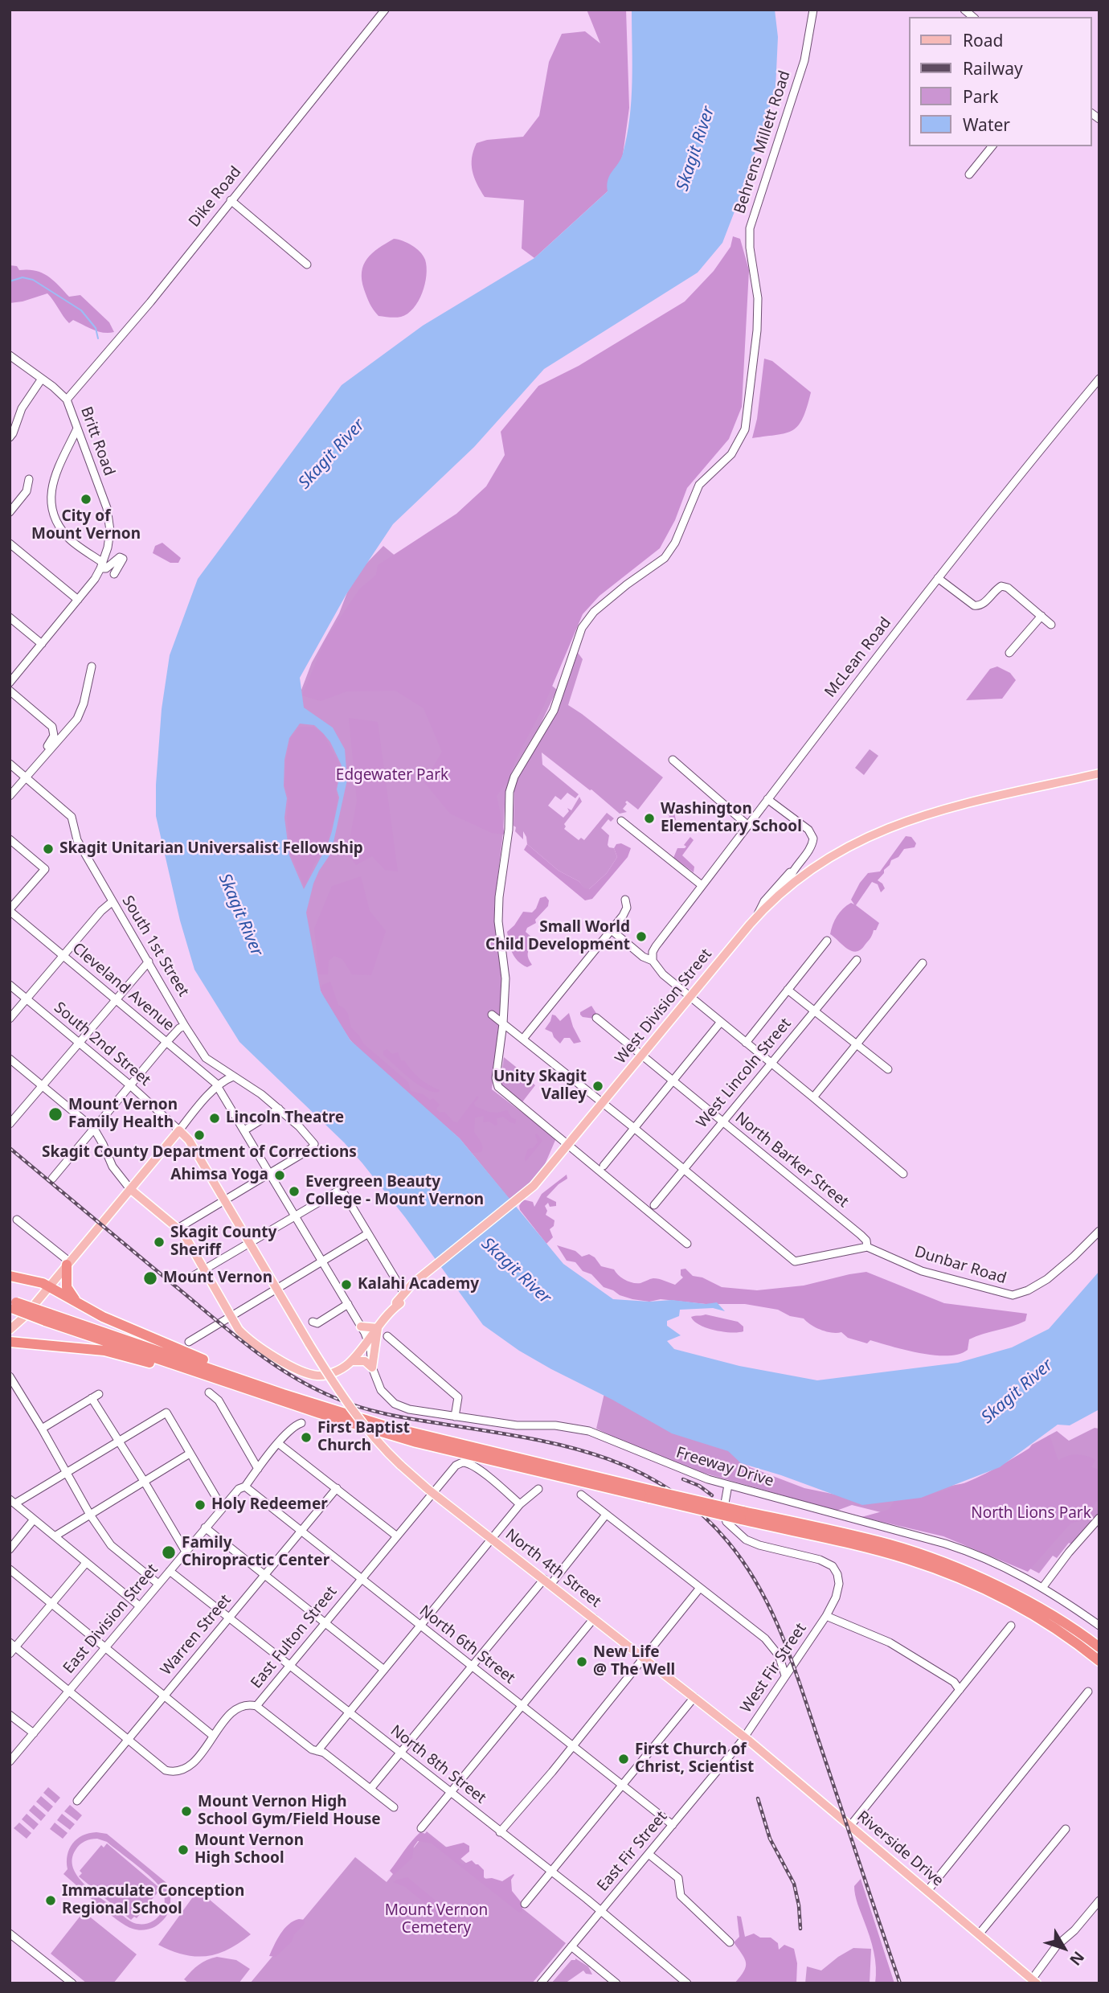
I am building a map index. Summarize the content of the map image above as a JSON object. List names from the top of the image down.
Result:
{
  "streets": {
    "main road": [
      "West Division Street",
      "South 2nd Street",
      "North 4th Street",
      "Riverside Drive"
    ],
    "street": [
      "Behrens Millett Road",
      "Dike Road",
      "Britt Road",
      "McLean Road",
      "South 1st Street",
      "Cleveland Avenue",
      "West Lincoln Street",
      "North Barker Street",
      "Dunbar Road",
      "Freeway Drive",
      "East Division Street",
      "Warren Street",
      "East Fulton Street",
      "North 6th Street",
      "West Fir Street",
      "North 8th Street",
      "East Fir Street"
    ]
  },
  "crossings": [
    ["Behrens Millett Road", "West Division Street"],
    ["Dike Road", "Britt Road"],
    ["West Division Street", "North Barker Street"],
    ["West Division Street", "Freeway Drive"],
    ["South 2nd Street", "North 4th Street"],
    ["West Lincoln Street", "North Barker Street"],
    ["North Barker Street", "Dunbar Road"],
    ["Freeway Drive", "West Fir Street"],
    ["North 4th Street", "East Fulton Street"],
    ["North 4th Street", "West Fir Street"],
    ["North 4th Street", "Riverside Drive"],
    ["North 4th Street", "East Fir Street"],
    ["East Division Street", "North 6th Street"],
    ["East Division Street", "North 8th Street"],
    ["Warren Street", "East Fulton Street"],
    ["Warren Street", "North 6th Street"],
    ["Warren Street", "North 8th Street"],
    ["East Fulton Street", "North 6th Street"],
    ["East Fulton Street", "North 8th Street"],
    ["North 6th Street", "East Fir Street"],
    ["West Fir Street", "Riverside Drive"],
    ["West Fir Street", "East Fir Street"],
    ["North 8th Street", "East Fir Street"],
    ["Riverside Drive", "East Fir Street"]
  ],
  "water": ["Skagit River"],
  "parks": ["Edgewater Park", "North Lions Park", "Mount Vernon Cemetery"],
  "places": [
    "City of Mount Vernon",
    "Washington Elementary School",
    "Skagit Unitarian Universalist Fellowship",
    "Small World Child Development",
    "Unity Skagit Valley",
    "Mount Vernon Family Health",
    "Lincoln Theatre",
    "Skagit County Department of Corrections",
    "Ahimsa Yoga",
    "Evergreen Beauty College - Mount Vernon",
    "Skagit County Sheriff",
    "Mount Vernon",
    "Kalahi Academy",
    "First Baptist Church",
    "Holy Redeemer",
    "Family Chiropractic Center",
    "New Life @ The Well",
    "First Church of Christ, Scientist",
    "Mount Vernon High School Gym/Field House",
    "Mount Vernon High School",
    "Immaculate Conception Regional School"
  ],
  "legend": [
    "Road",
    "Railway",
    "Park",
    "Water"
  ],
  "north": "bottom right"
}
